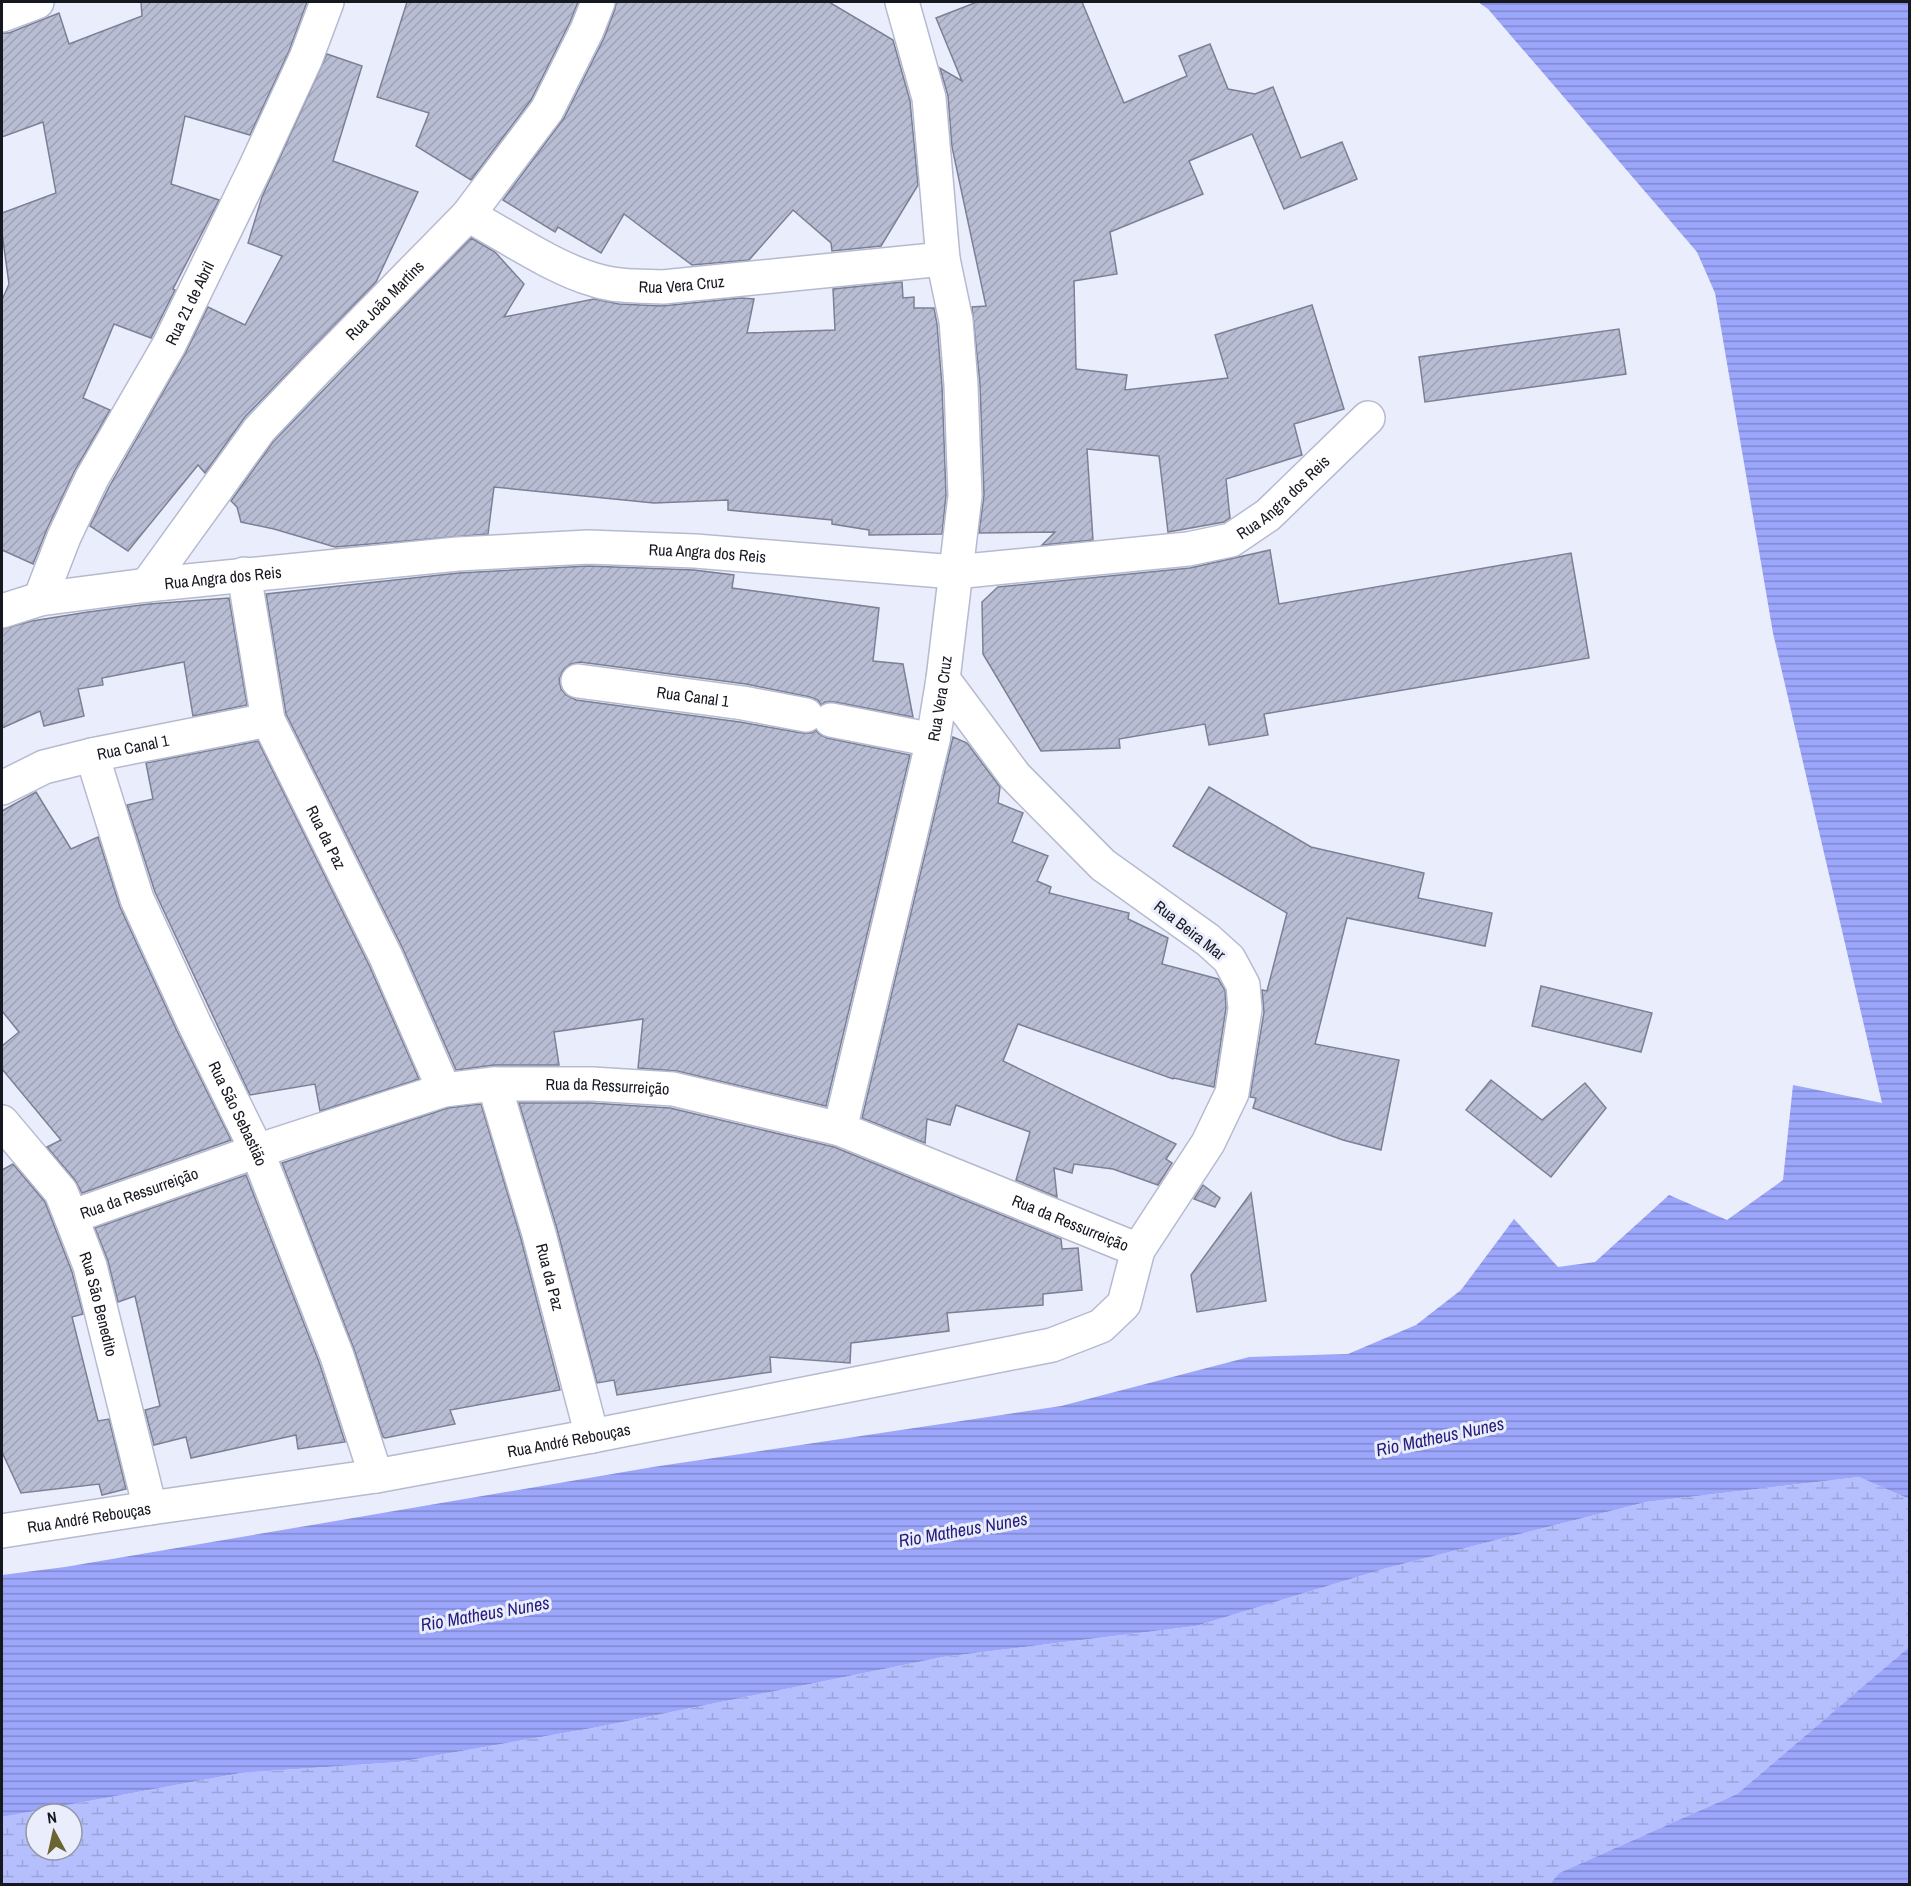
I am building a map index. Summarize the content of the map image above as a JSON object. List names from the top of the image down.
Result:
{
  "streets": {
    "street": [
      "Rua Vera Cruz",
      "Rua João Martins",
      "Rua 21 de Abril",
      "Rua Angra dos Reis",
      "Rua Canal 1",
      "Rua da Paz",
      "Rua Beira Mar",
      "Rua da Ressurreição",
      "Rua São Sebastião",
      "Rua São Benedito",
      "Rua André Rebouças"
    ]
  },
  "crossings": [
    ["Rua Vera Cruz", "Rua João Martins"],
    ["Rua Vera Cruz", "Rua Angra dos Reis"],
    ["Rua Vera Cruz", "Rua Canal 1"],
    ["Rua Vera Cruz", "Rua Beira Mar"],
    ["Rua Vera Cruz", "Rua da Ressurreição"],
    ["Rua João Martins", "Rua Angra dos Reis"],
    ["Rua 21 de Abril", "Rua Angra dos Reis"],
    ["Rua Angra dos Reis", "Rua da Paz"],
    ["Rua Canal 1", "Rua da Paz"],
    ["Rua Canal 1", "Rua São Sebastião"],
    ["Rua da Paz", "Rua da Ressurreição"],
    ["Rua da Paz", "Rua André Rebouças"],
    ["Rua Beira Mar", "Rua da Ressurreição"],
    ["Rua Beira Mar", "Rua André Rebouças"],
    ["Rua da Ressurreição", "Rua São Sebastião"],
    ["Rua da Ressurreição", "Rua São Benedito"],
    ["Rua São Sebastião", "Rua André Rebouças"],
    ["Rua São Benedito", "Rua André Rebouças"]
  ],
  "water": ["Rio Matheus Nunes"],
  "north": "top"
}
